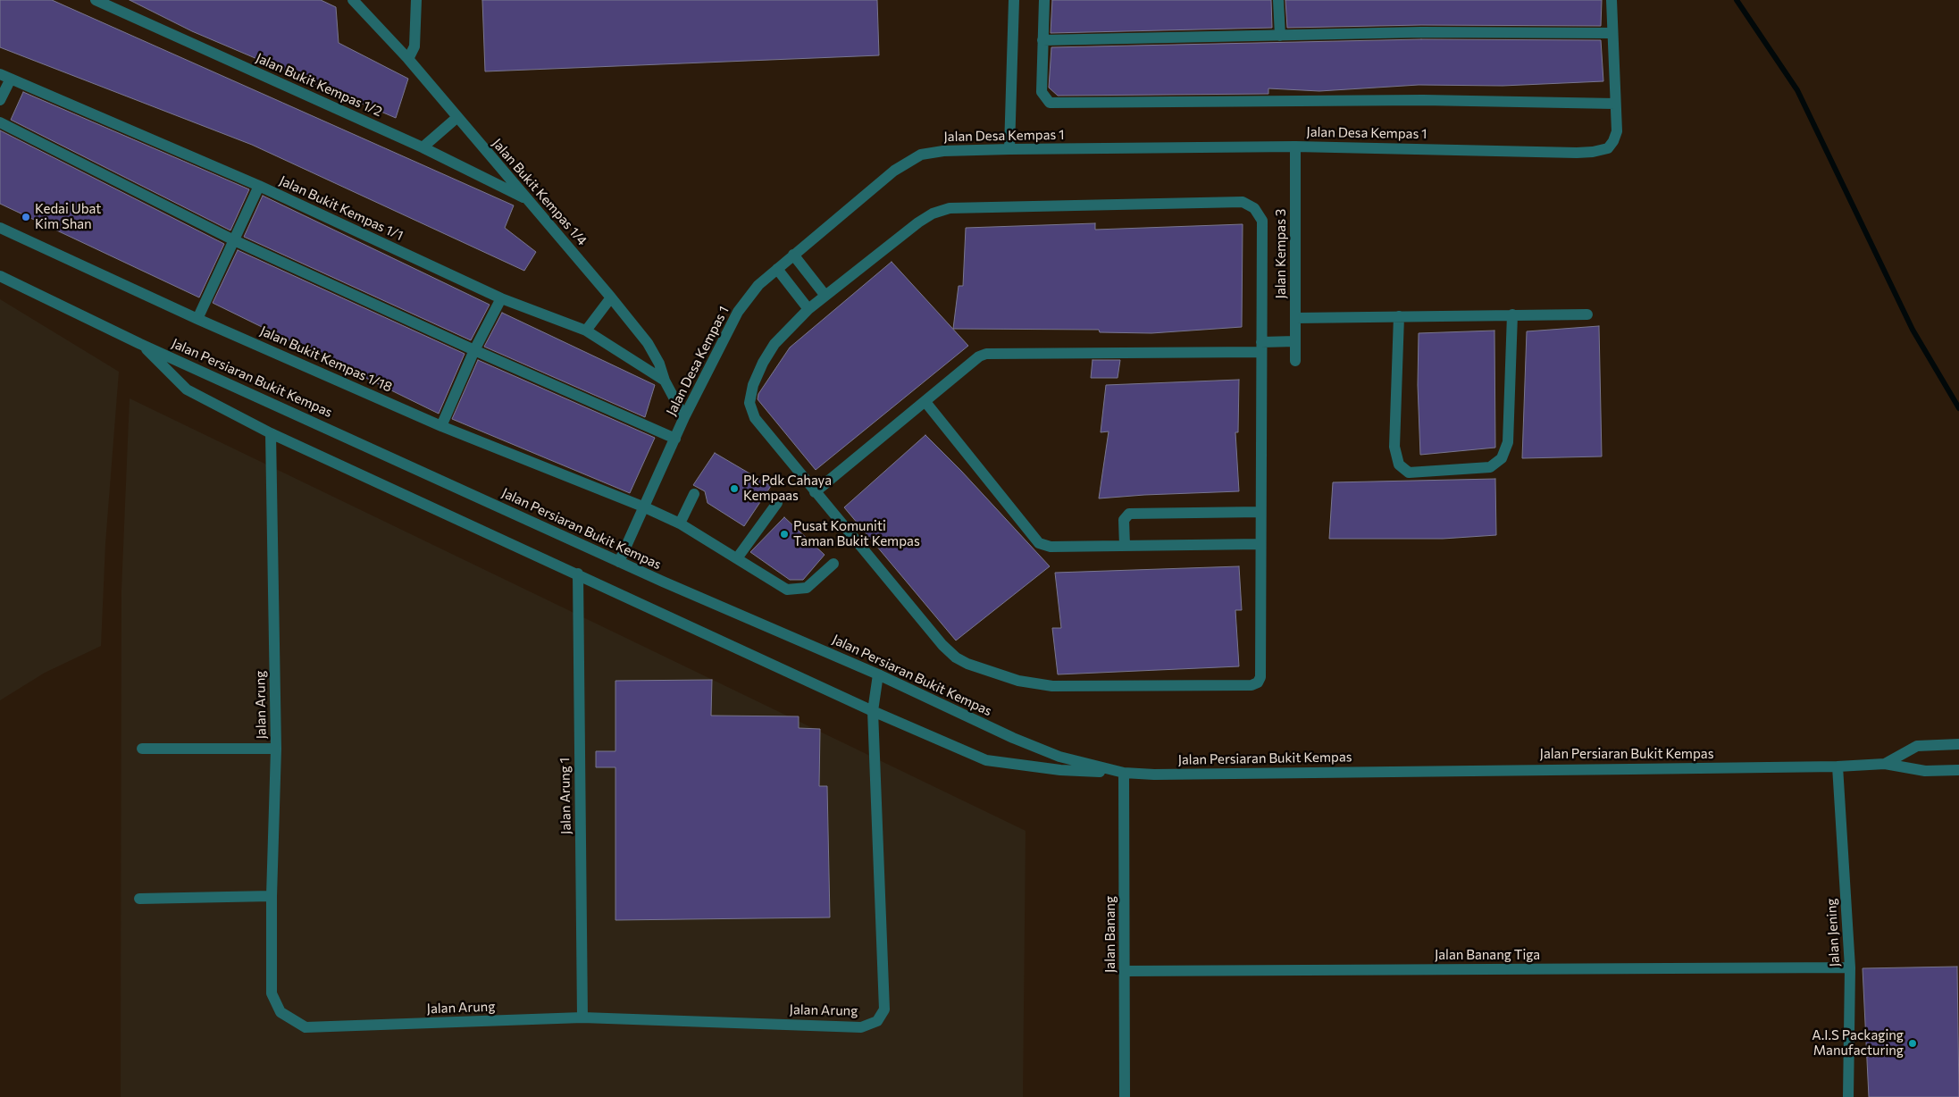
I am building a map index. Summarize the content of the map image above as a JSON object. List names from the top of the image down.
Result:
{
  "streets": {
    "street": [
      "Jalan Bukit Kempas 1/2",
      "Jalan Desa Kempas 1",
      "Jalan Bukit Kempas 1/4",
      "Jalan Bukit Kempas 1/1",
      "Jalan Kempas 3",
      "Jalan Bukit Kempas 1/18",
      "Jalan Persiaran Bukit Kempas",
      "Jalan Arung",
      "Jalan Arung 1",
      "Jalan Jening",
      "Jalan Banang",
      "Jalan Banang Tiga"
    ]
  },
  "crossings": [
    ["Jalan Bukit Kempas 1/2", "Jalan Bukit Kempas 1/4"],
    ["Jalan Desa Kempas 1", "Jalan Bukit Kempas 1/4"],
    ["Jalan Desa Kempas 1", "Jalan Kempas 3"],
    ["Jalan Desa Kempas 1", "Jalan Bukit Kempas 1/18"],
    ["Jalan Desa Kempas 1", "Jalan Persiaran Bukit Kempas"],
    ["Jalan Bukit Kempas 1/4", "Jalan Bukit Kempas 1/1"],
    ["Jalan Persiaran Bukit Kempas", "Jalan Arung"],
    ["Jalan Persiaran Bukit Kempas", "Jalan Jening"],
    ["Jalan Persiaran Bukit Kempas", "Jalan Banang"],
    ["Jalan Arung", "Jalan Arung 1"],
    ["Jalan Jening", "Jalan Banang Tiga"],
    ["Jalan Banang", "Jalan Banang Tiga"]
  ],
  "places": [
    "Kedai Ubat Kim Shan",
    "Pk Pdk Cahaya Kempaas",
    "Pusat Komuniti Taman Bukit Kempas",
    "A.I.S Packaging Manufacturing"
  ]
}
